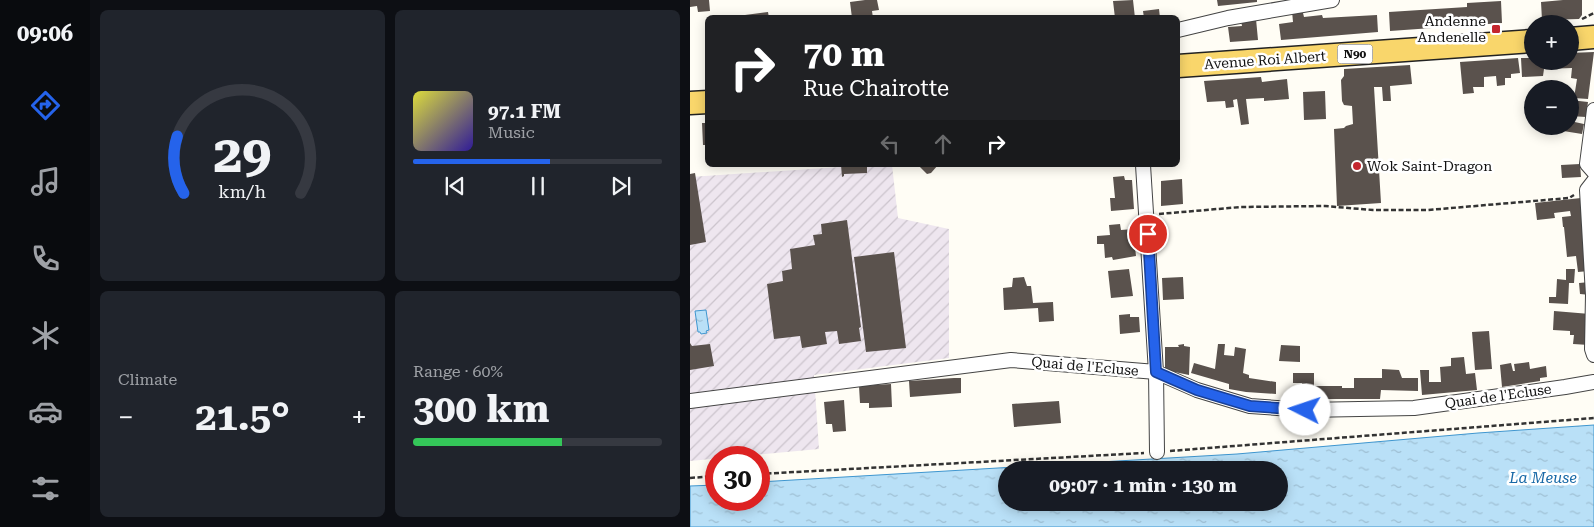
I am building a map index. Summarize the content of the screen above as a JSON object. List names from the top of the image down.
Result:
{
  "streets": {
    "main road": ["N90", "Avenue Roi Albert"],
    "street": ["Quai de l'Ecluse"]
  },
  "water": ["La Meuse"],
  "places": {
    "transit": ["Andenne Andenelle"],
    "other": ["Wok Saint-Dragon"]
  },
  "page": {
    "tabs": "09:06",
    "map_buttons": ["+", "−"],
    "turn": ["70 m", "Rue Chairotte"],
    "song": ["97.1 FM", "Music"],
    "tile": [
      "Climate",
      ["Range · 60%", "300 km"]
    ],
    "heat": ["−", "21.5°", "+"],
    "limit": "30",
    "trip": "09:07 · 1 min · 130 m",
    "gauge": ["29", "km/h"]
  }
}
